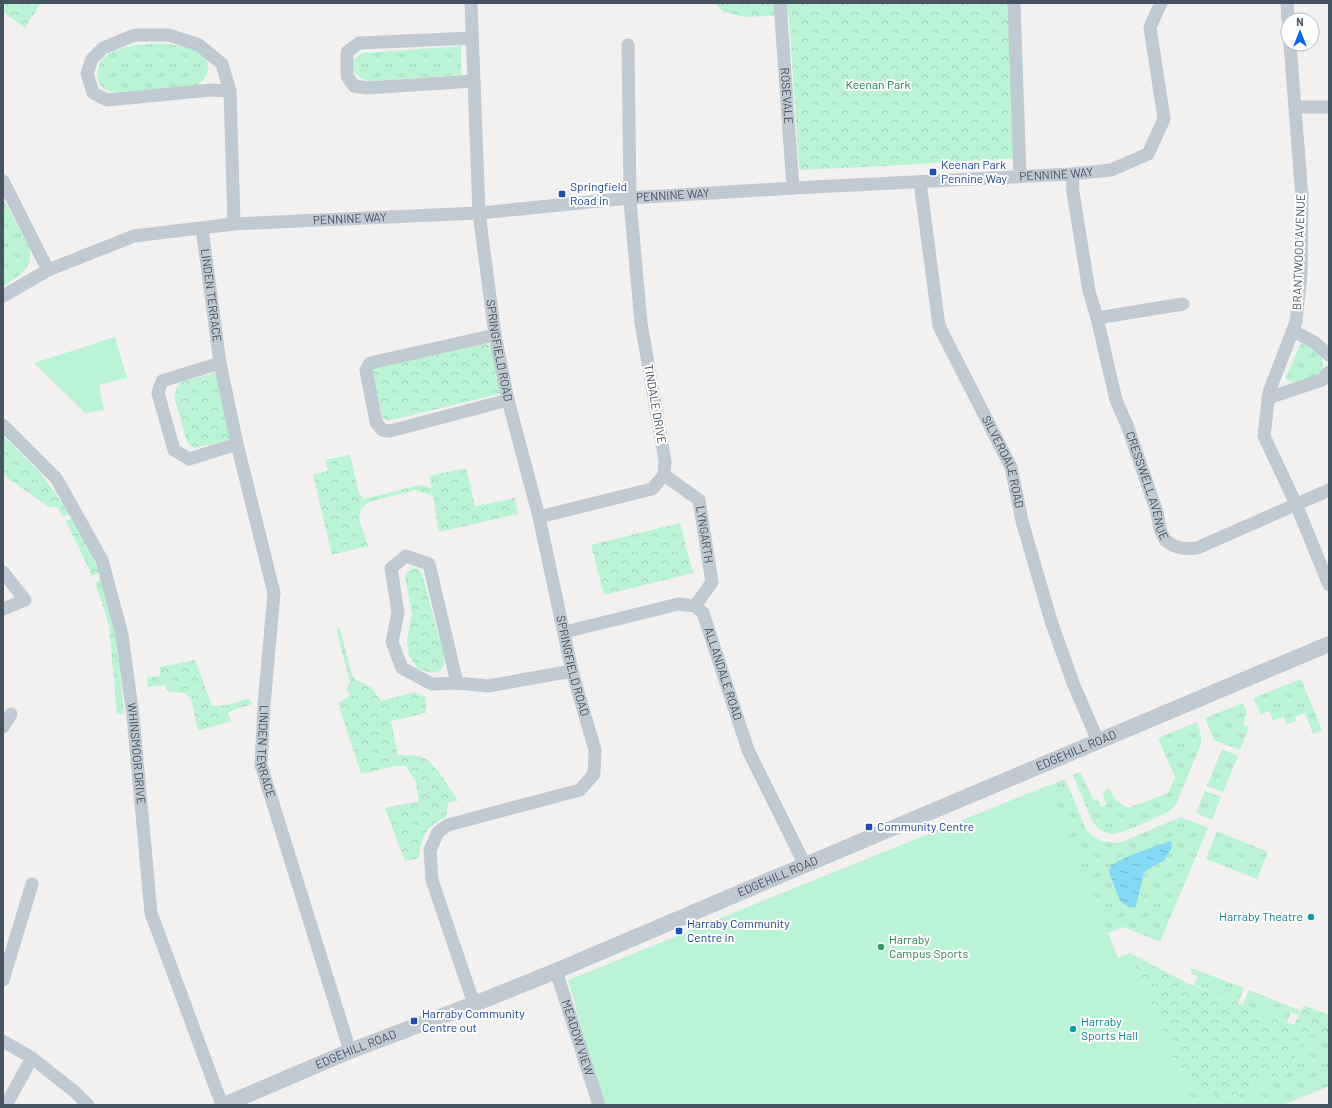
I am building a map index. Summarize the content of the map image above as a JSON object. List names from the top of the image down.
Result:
{
  "streets": {
    "street": [
      "ROSEVALE",
      "PENNINE WAY",
      "BRANTWOOD AVENUE",
      "LINDEN TERRACE",
      "SPRINGFIELD ROAD",
      "TINDALE DRIVE",
      "SILVERDALE ROAD",
      "CRESSWELL AVENUE",
      "LYNGARTH",
      "ALLANDALE ROAD",
      "EDGEHILL ROAD",
      "WHINSMOOR DRIVE",
      "MEADOW VIEW"
    ]
  },
  "crossings": [
    ["ROSEVALE", "PENNINE WAY"],
    ["PENNINE WAY", "LINDEN TERRACE"],
    ["PENNINE WAY", "SPRINGFIELD ROAD"],
    ["PENNINE WAY", "TINDALE DRIVE"],
    ["PENNINE WAY", "SILVERDALE ROAD"],
    ["PENNINE WAY", "CRESSWELL AVENUE"],
    ["BRANTWOOD AVENUE", "CRESSWELL AVENUE"],
    ["LINDEN TERRACE", "EDGEHILL ROAD"],
    ["SPRINGFIELD ROAD", "EDGEHILL ROAD"],
    ["TINDALE DRIVE", "LYNGARTH"],
    ["SILVERDALE ROAD", "EDGEHILL ROAD"],
    ["LYNGARTH", "ALLANDALE ROAD"],
    ["ALLANDALE ROAD", "EDGEHILL ROAD"],
    ["EDGEHILL ROAD", "WHINSMOOR DRIVE"],
    ["EDGEHILL ROAD", "MEADOW VIEW"]
  ],
  "parks": ["Keenan Park"],
  "places": {
    "transit": [
      "Keenan Park Pennine Way",
      "Springfield Road in",
      "Community Centre",
      "Harraby Community Centre in",
      "Harraby Community Centre out"
    ],
    "other": ["Harraby Theatre", "Harraby Campus Sports", "Harraby Sports Hall"]
  },
  "north": "top"
}
